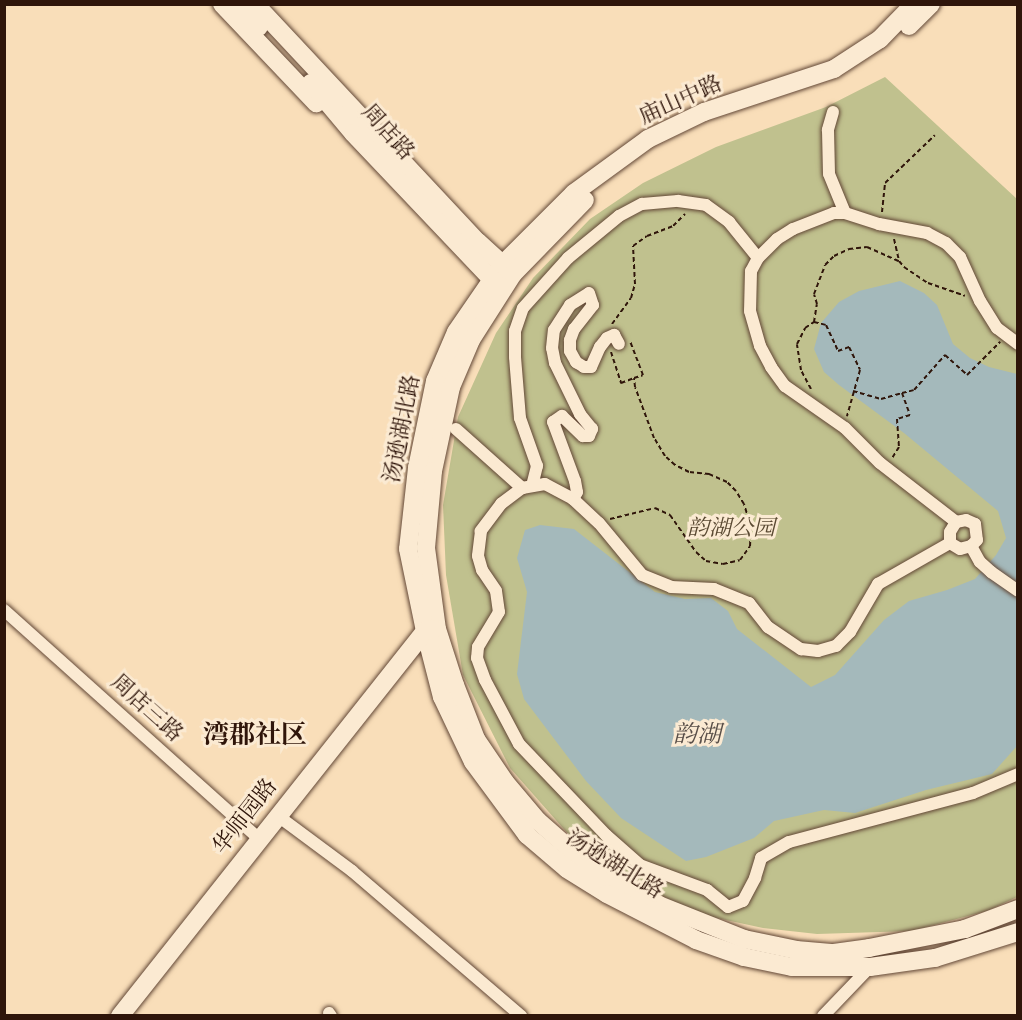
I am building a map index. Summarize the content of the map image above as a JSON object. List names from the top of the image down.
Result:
{
  "streets": {
    "street": [
      "庙山中路",
      "周店路",
      "汤逊湖北路",
      "周店三路",
      "华师园路"
    ]
  },
  "crossings": [
    ["庙山中路", "周店路"],
    ["庙山中路", "汤逊湖北路"],
    ["周店路", "汤逊湖北路"],
    ["汤逊湖北路", "华师园路"],
    ["周店三路", "华师园路"]
  ],
  "districts": ["湾郡社区"],
  "water": ["韵湖"],
  "parks": ["韵湖公园"]
}
